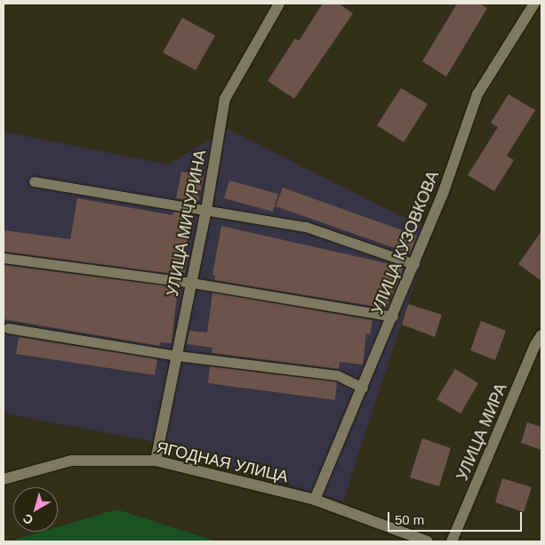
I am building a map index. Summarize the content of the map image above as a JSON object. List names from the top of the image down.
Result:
{
  "streets": {
    "street": [
      "УЛИЦА МИЧУРИНА",
      "УЛИЦА КУЗОВКОВА",
      "УЛИЦА МИРА",
      "ЯГОДНАЯ УЛИЦА"
    ]
  },
  "crossings": [
    ["УЛИЦА МИЧУРИНА", "ЯГОДНАЯ УЛИЦА"],
    ["УЛИЦА КУЗОВКОВА", "ЯГОДНАЯ УЛИЦА"]
  ],
  "scale_bar": "50 m",
  "north": "bottom left"
}
